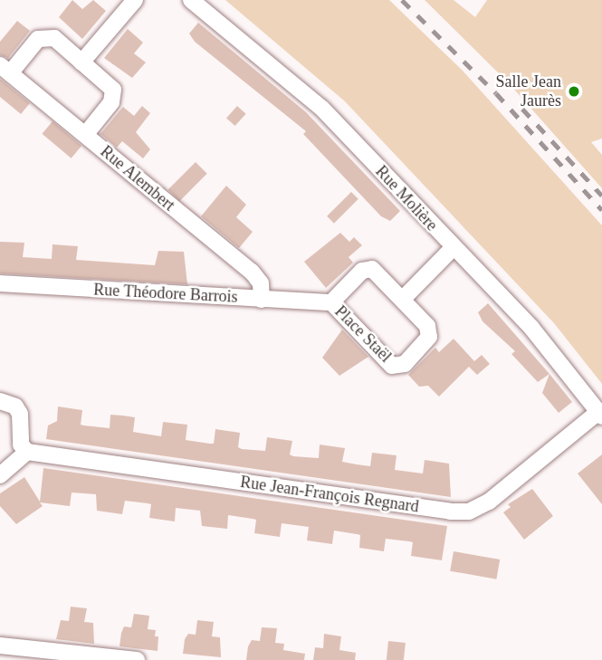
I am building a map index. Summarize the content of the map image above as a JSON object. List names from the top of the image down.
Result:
{
  "streets": {
    "street": [
      "Rue Alembert",
      "Rue Molière",
      "Rue Théodore Barrois",
      "Place Staël",
      "Rue Jean-François Regnard"
    ]
  },
  "crossings": [
    ["Rue Alembert", "Rue Théodore Barrois"],
    ["Rue Molière", "Rue Jean-François Regnard"],
    ["Rue Théodore Barrois", "Place Staël"]
  ],
  "places": ["Salle Jean Jaurès"]
}
